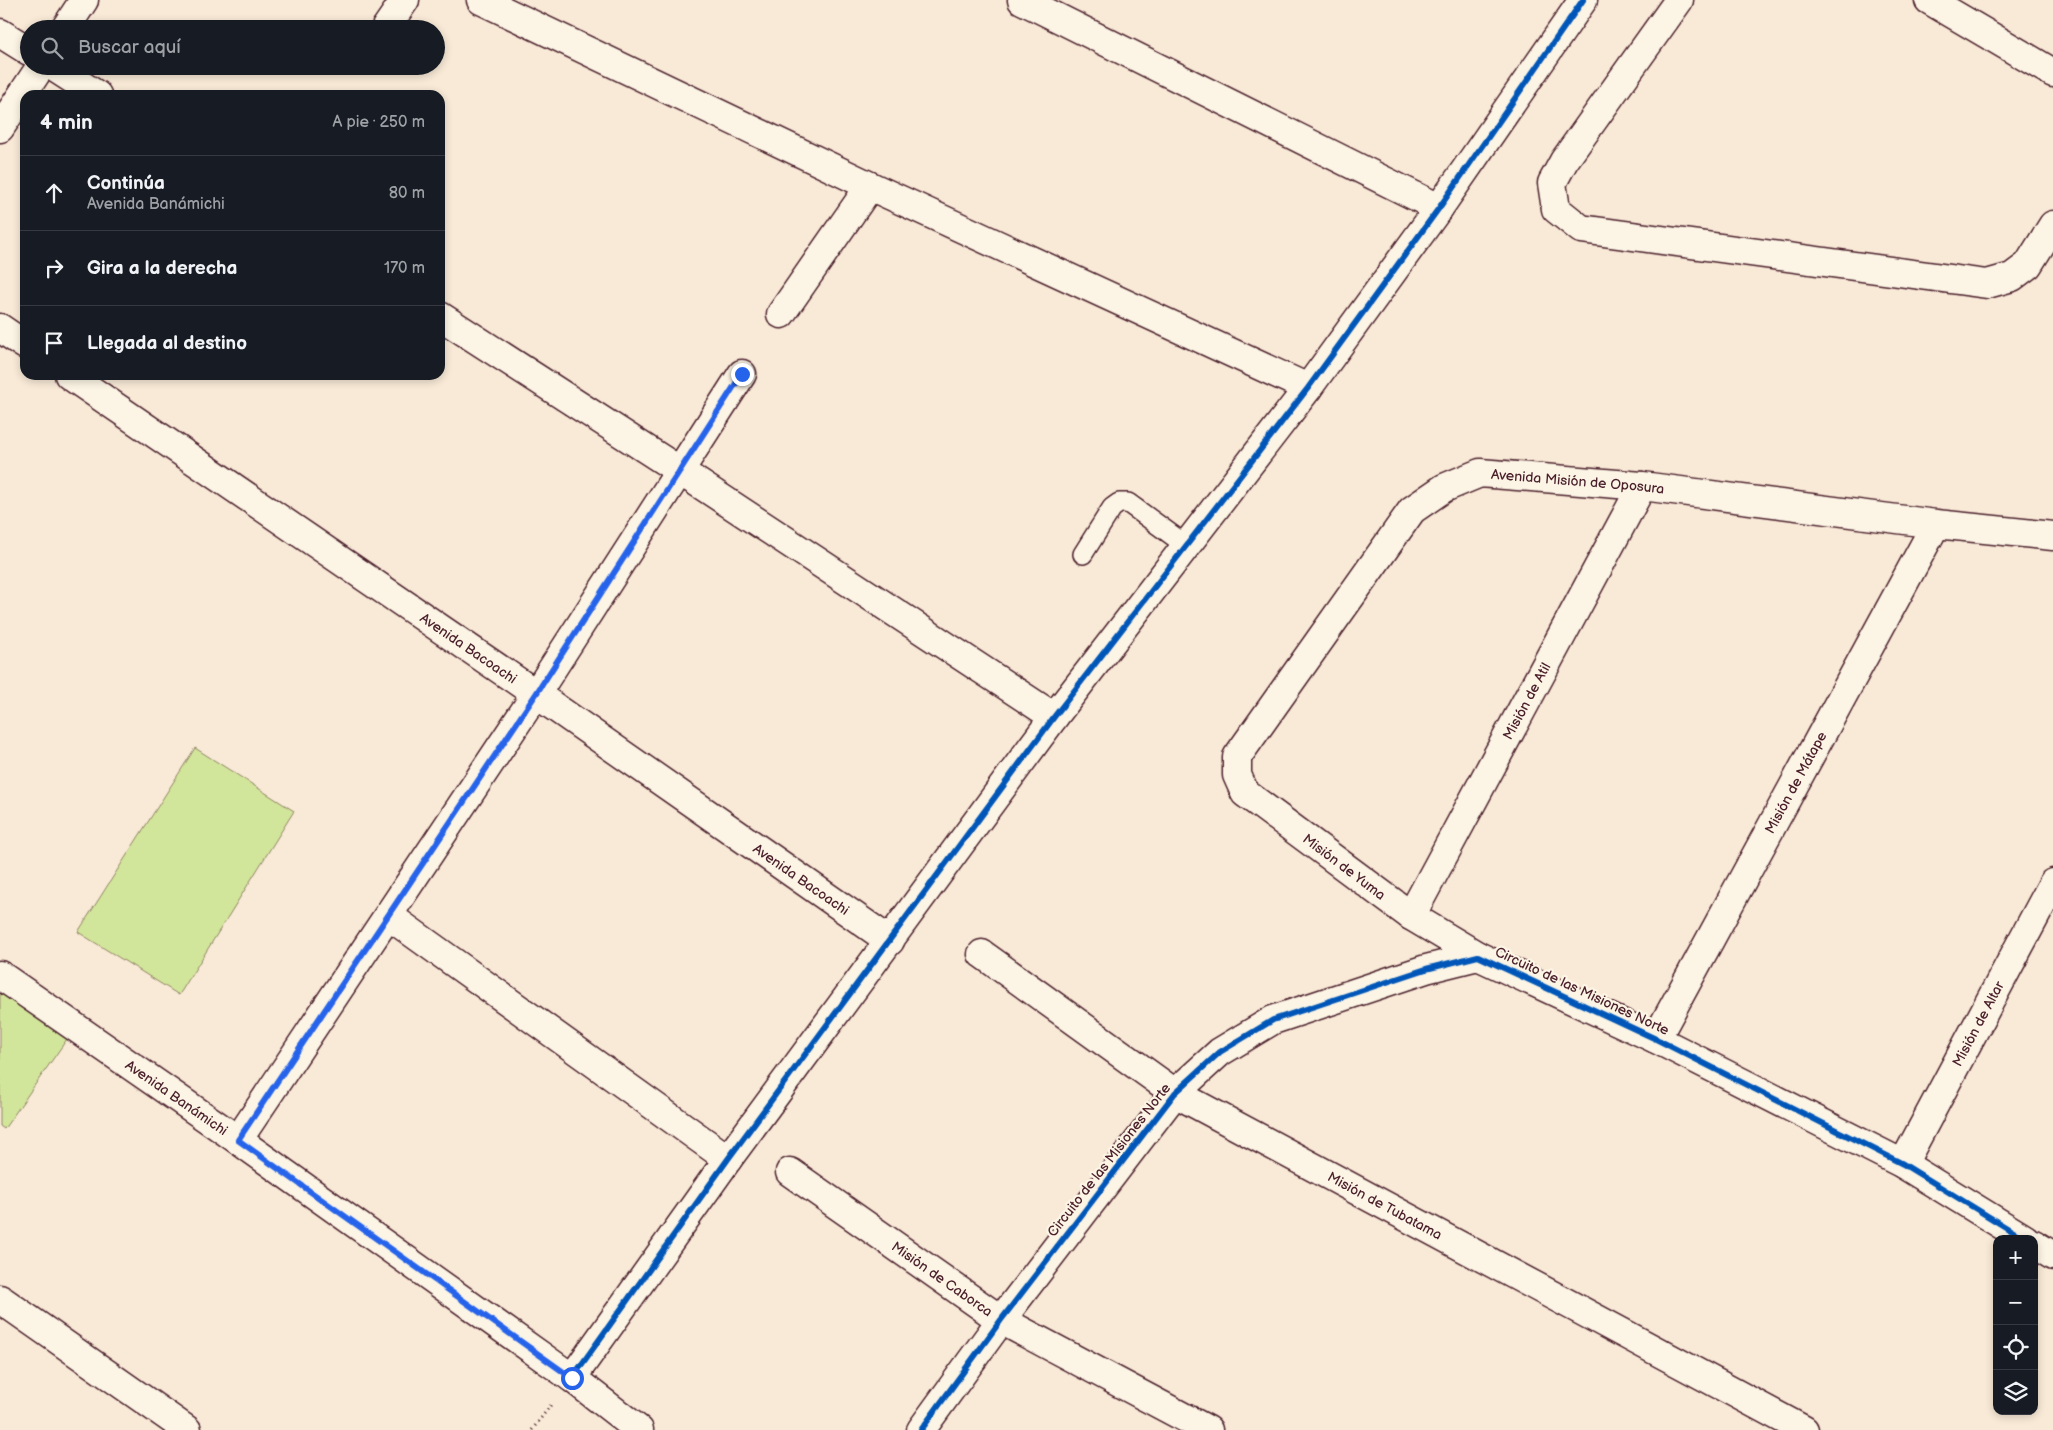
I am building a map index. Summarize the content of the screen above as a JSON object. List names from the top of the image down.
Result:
{
  "streets": {
    "street": [
      "Avenida Misión de Oposura",
      "Avenida Bacoachi",
      "Misión de Atil",
      "Misión de Mátape",
      "Misión de Yuma",
      "Circuito de las Misiones Norte",
      "Misión de Altar",
      "Avenida Banámichi",
      "Misión de Tubatama",
      "Misión de Caborca"
    ]
  },
  "crossings": [
    ["Avenida Misión de Oposura", "Misión de Atil"],
    ["Avenida Misión de Oposura", "Misión de Mátape"],
    ["Avenida Misión de Oposura", "Misión de Yuma"],
    ["Misión de Atil", "Misión de Yuma"],
    ["Misión de Mátape", "Circuito de las Misiones Norte"],
    ["Misión de Yuma", "Circuito de las Misiones Norte"],
    ["Circuito de las Misiones Norte", "Misión de Altar"],
    ["Circuito de las Misiones Norte", "Misión de Tubatama"],
    ["Circuito de las Misiones Norte", "Misión de Caborca"]
  ],
  "page": {
    "search": "Buscar aquí",
    "heading": ["4 min", "A pie · 250 m"],
    "list": [
      ["Continúa", "Avenida Banámichi", "80 m"],
      ["Gira a la derecha", "170 m"],
      "Llegada al destino"
    ],
    "map_buttons": ["+", "−"]
  }
}
